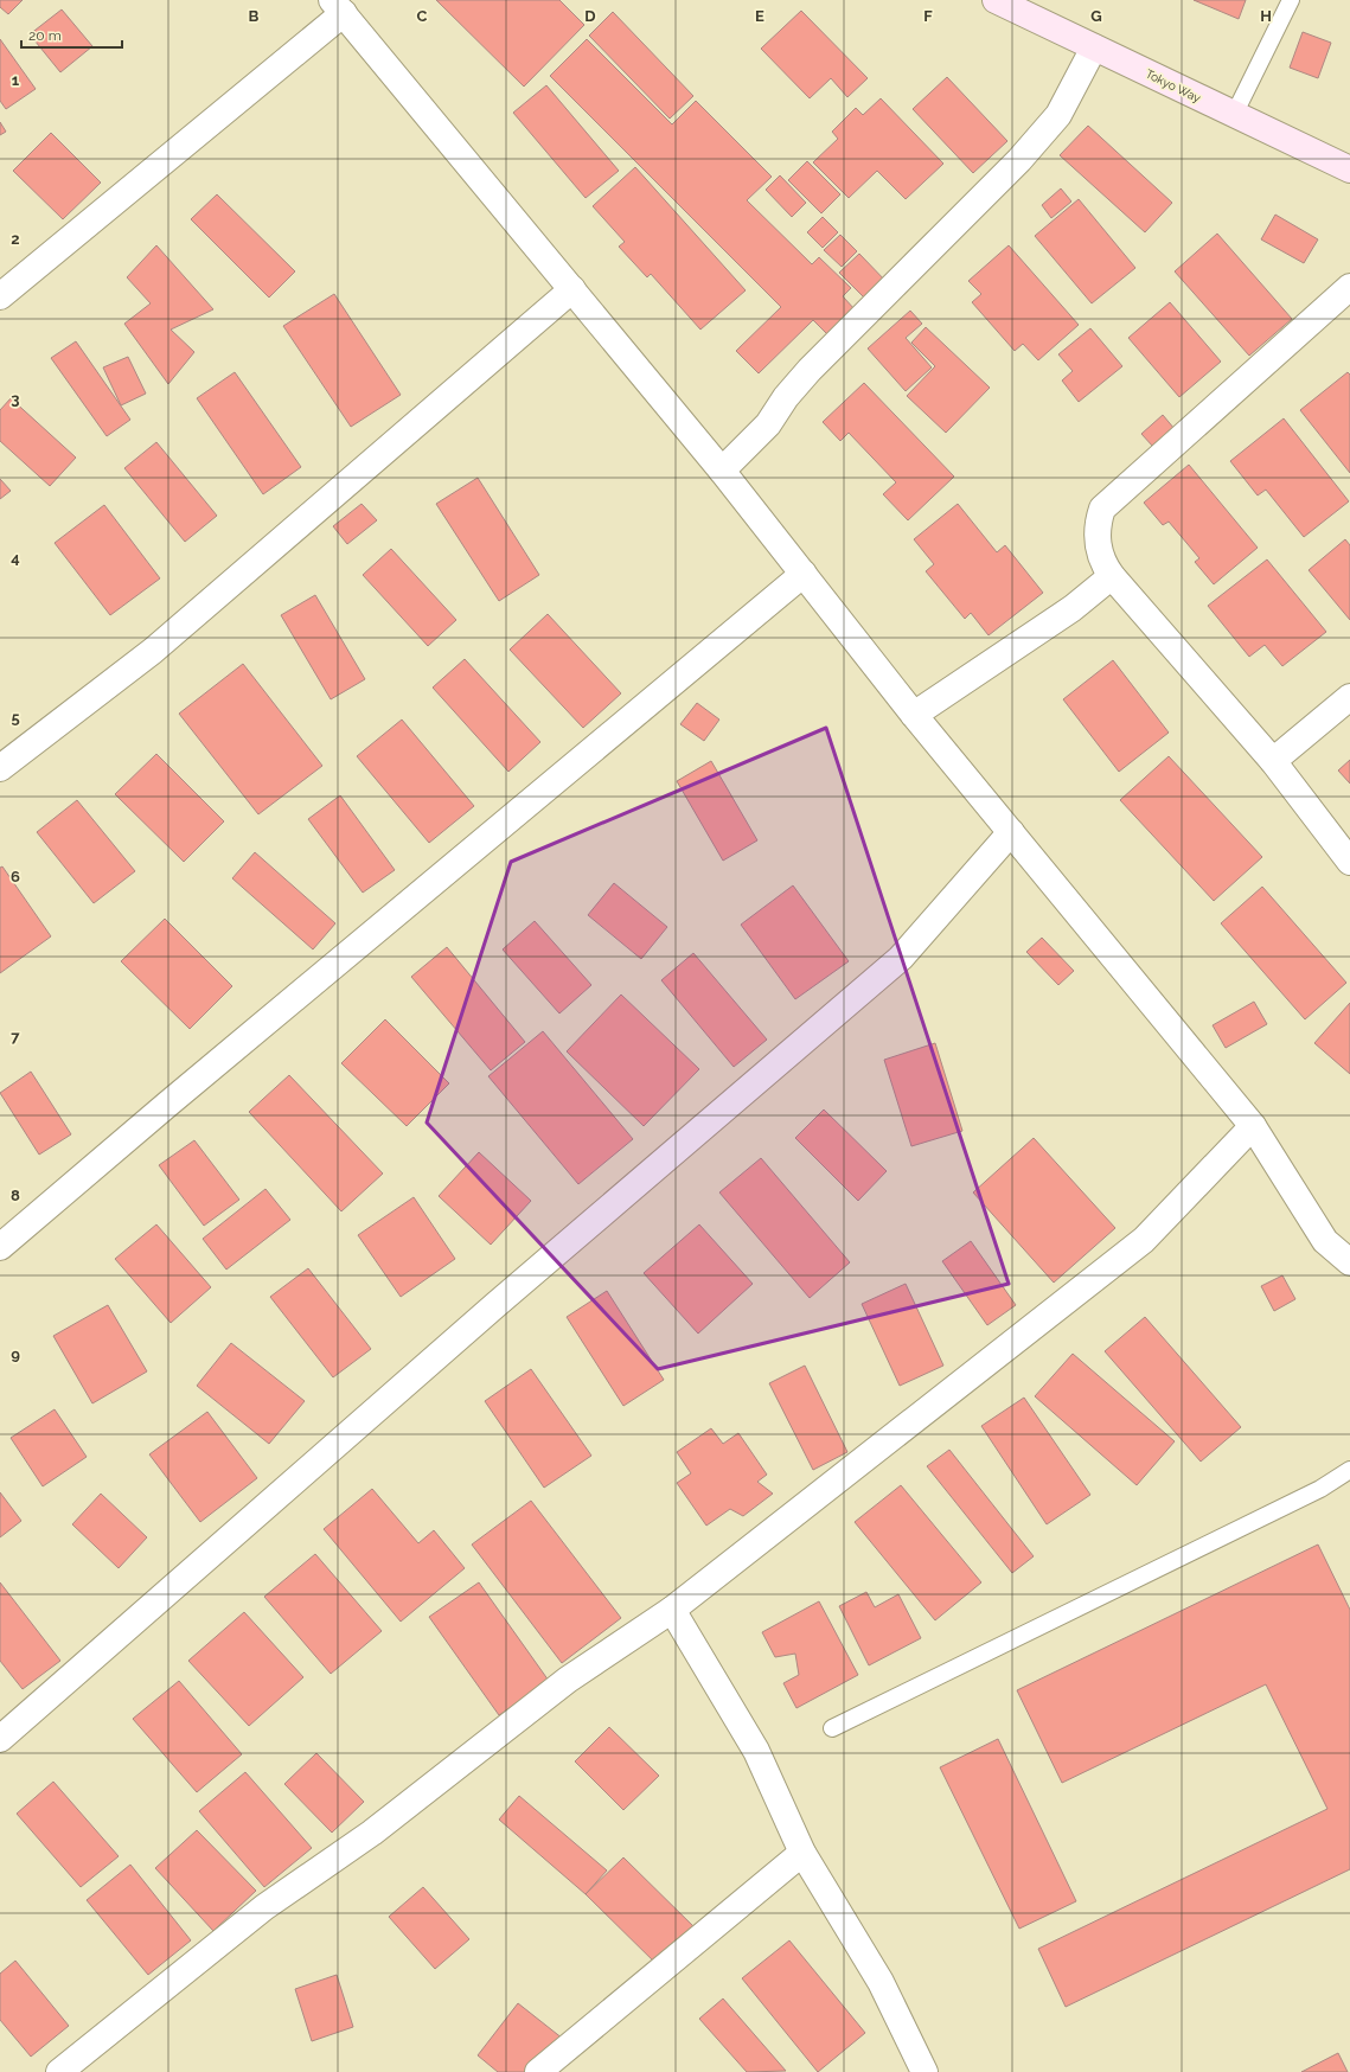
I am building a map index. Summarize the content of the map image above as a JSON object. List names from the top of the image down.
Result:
{
  "streets": {
    "main road": ["Tokyo Way"]
  },
  "scale_bar": "20 m",
  "grid": {
    "columns": [
      "B",
      "C",
      "D",
      "E",
      "F",
      "G",
      "H"
    ],
    "rows": [
      "1",
      "2",
      "3",
      "4",
      "5",
      "6",
      "7",
      "8",
      "9"
    ]
  }
}
